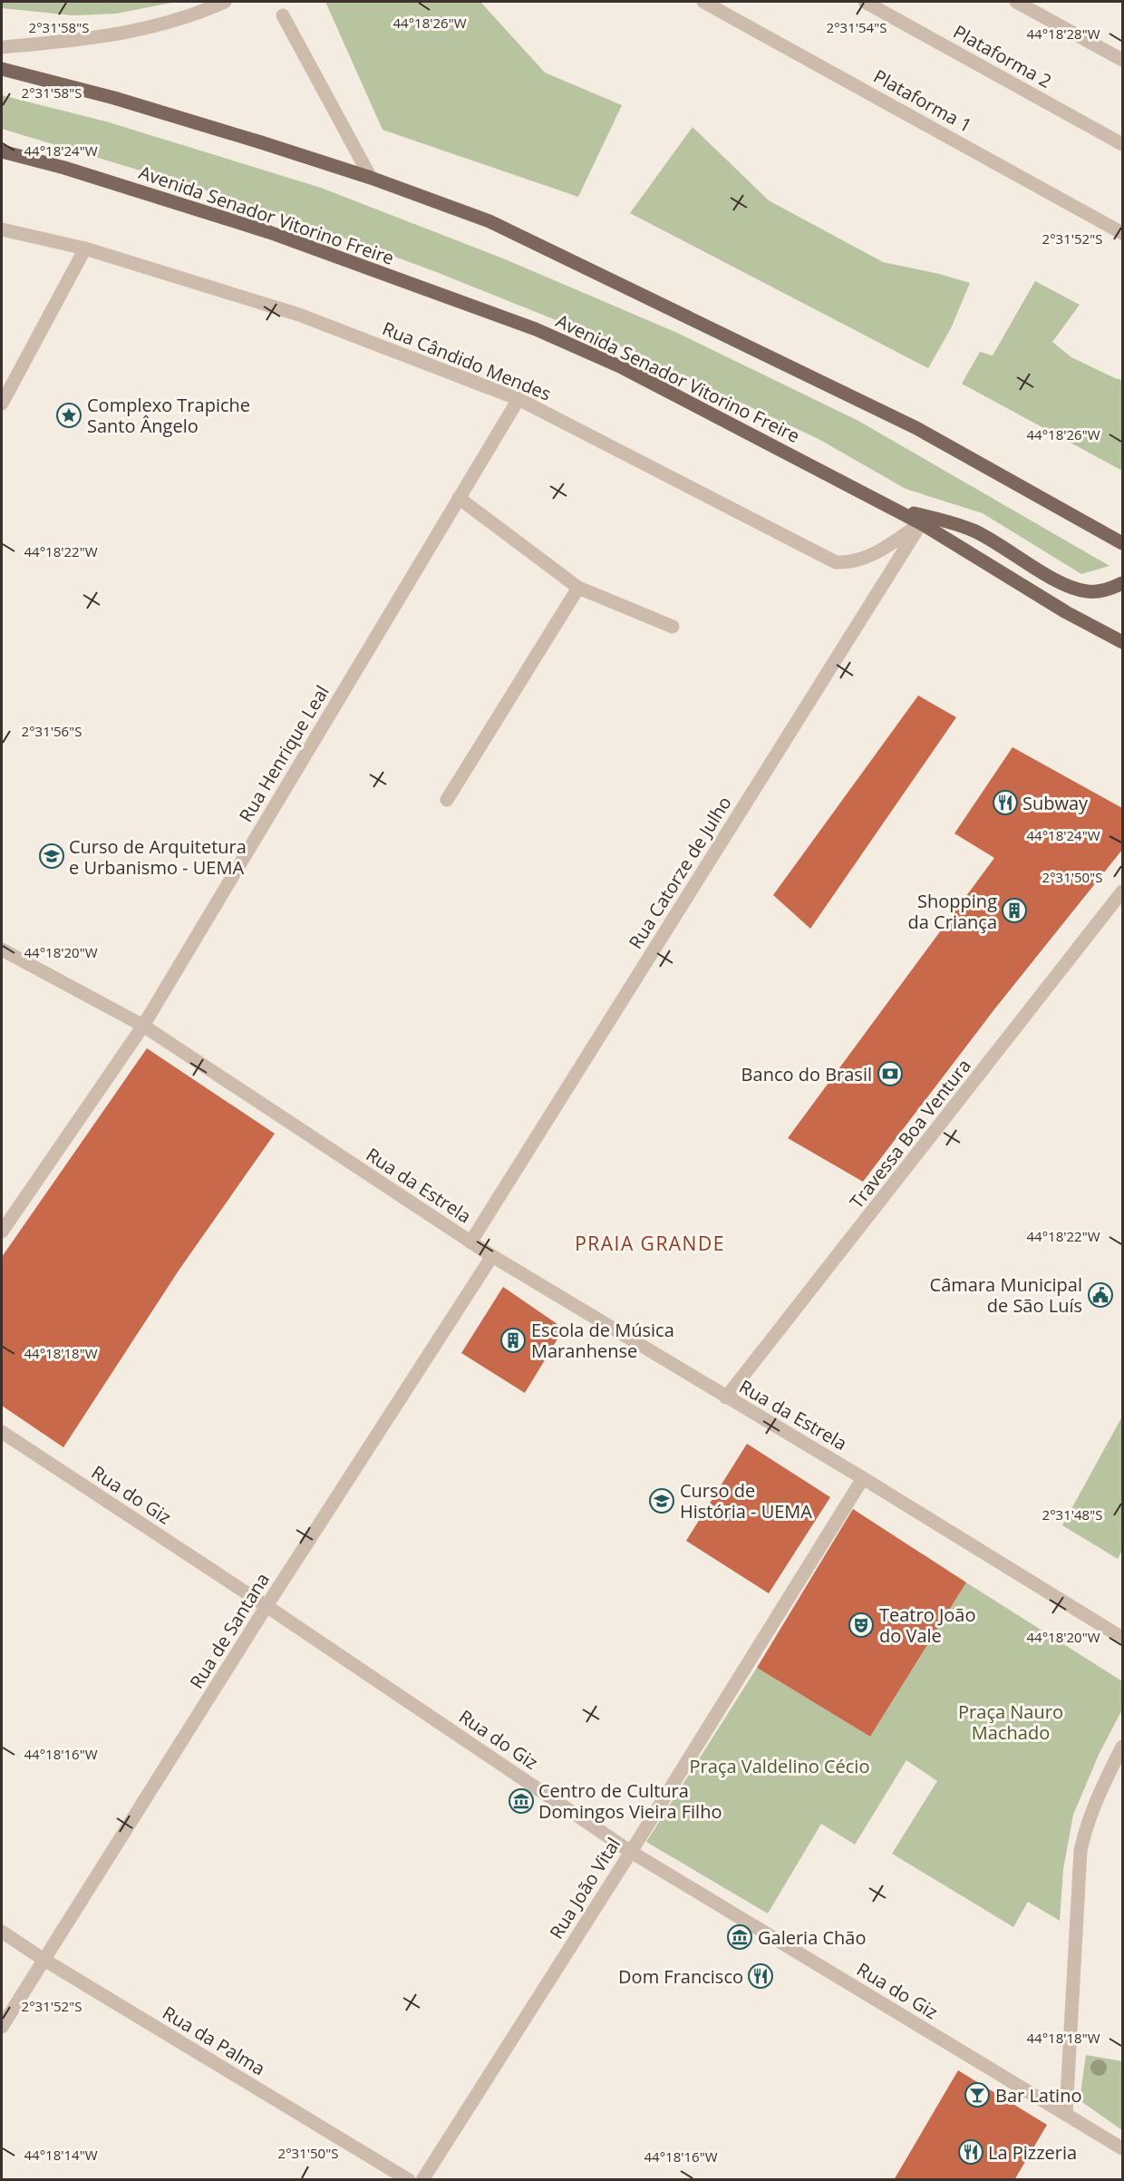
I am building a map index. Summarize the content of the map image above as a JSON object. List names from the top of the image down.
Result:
{
  "streets": {
    "main road": ["Avenida Senador Vitorino Freire"],
    "street": [
      "Plataforma 2",
      "Plataforma 1",
      "Rua Cândido Mendes",
      "Rua Henrique Leal",
      "Rua Catorze de Julho",
      "Travessa Boa Ventura",
      "Rua da Estrela",
      "Rua do Giz",
      "Rua de Santana",
      "Rua João Vital",
      "Rua da Palma"
    ]
  },
  "crossings": [
    ["Avenida Senador Vitorino Freire", "Rua Cândido Mendes"],
    ["Avenida Senador Vitorino Freire", "Rua Catorze de Julho"],
    ["Rua Cândido Mendes", "Rua Henrique Leal"],
    ["Rua Cândido Mendes", "Rua Catorze de Julho"],
    ["Rua Henrique Leal", "Rua da Estrela"],
    ["Rua Catorze de Julho", "Rua da Estrela"],
    ["Travessa Boa Ventura", "Rua da Estrela"],
    ["Rua da Estrela", "Rua de Santana"],
    ["Rua da Estrela", "Rua João Vital"],
    ["Rua do Giz", "Rua de Santana"],
    ["Rua do Giz", "Rua João Vital"],
    ["Rua de Santana", "Rua da Palma"]
  ],
  "districts": ["PRAIA GRANDE"],
  "parks": ["Praça Nauro Machado", "Praça Valdelino Cécio"],
  "places": {
    "place": ["Complexo Trapiche Santo Ângelo"],
    "restaurant": ["Subway", "Dom Francisco", "La Pizzeria"],
    "school or university": ["Curso de Arquitetura e Urbanismo - UEMA", "Curso de História - UEMA"],
    "building": ["Shopping da Criança", "Escola de Música Maranhense"],
    "bank": ["Banco do Brasil"],
    "public building": ["Câmara Municipal de São Luís"],
    "theatre": ["Teatro João do Vale"],
    "museum": ["Centro de Cultura Domingos Vieira Filho", "Galeria Chão"],
    "bar": ["Bar Latino"]
  },
  "coordinates": [
    "44°18'26\"W",
    "2°31'58\"S",
    "2°31'54\"S",
    "44°18'28\"W",
    "44°18'24\"W",
    "2°31'52\"S",
    "44°18'22\"W",
    "2°31'56\"S",
    "2°31'50\"S",
    "44°18'20\"W",
    "44°18'18\"W",
    "2°31'48\"S",
    "44°18'16\"W",
    "44°18'14\"W"
  ]
}
